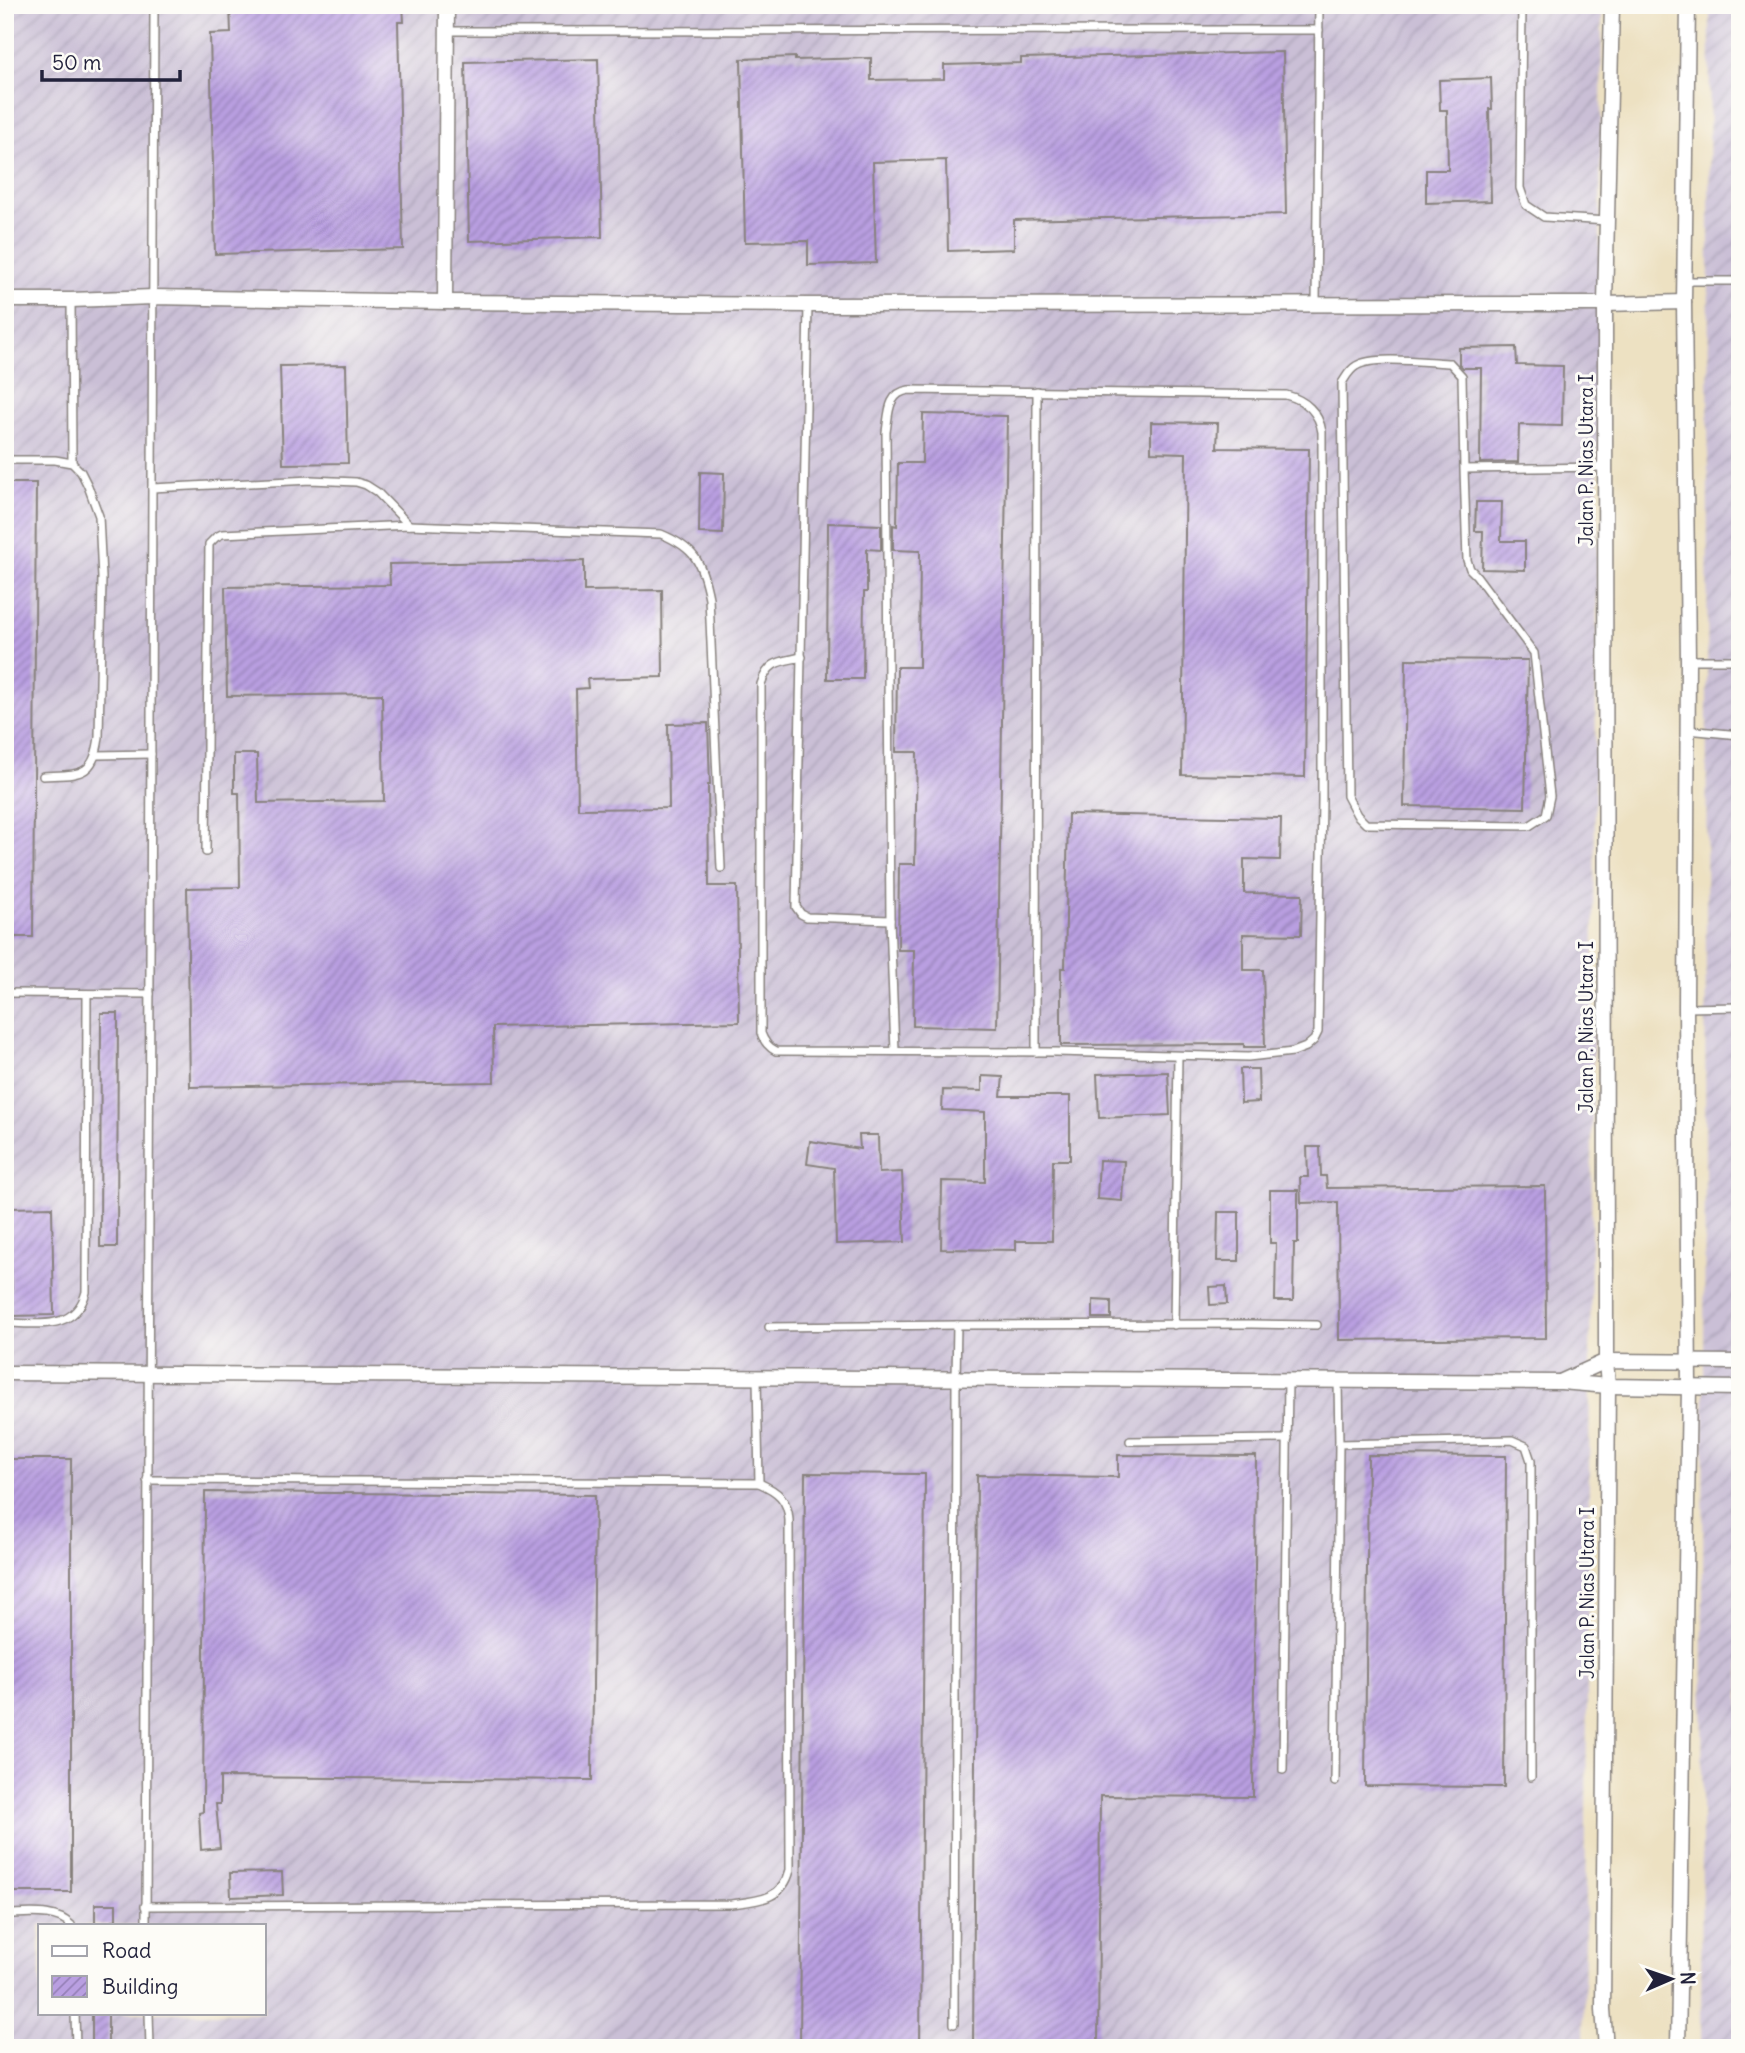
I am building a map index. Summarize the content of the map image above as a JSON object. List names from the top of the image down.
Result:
{
  "streets": {
    "street": ["Jalan P. Nias Utara I"]
  },
  "legend": ["Road", "Building"],
  "scale_bar": "50 m",
  "north": "right"
}
